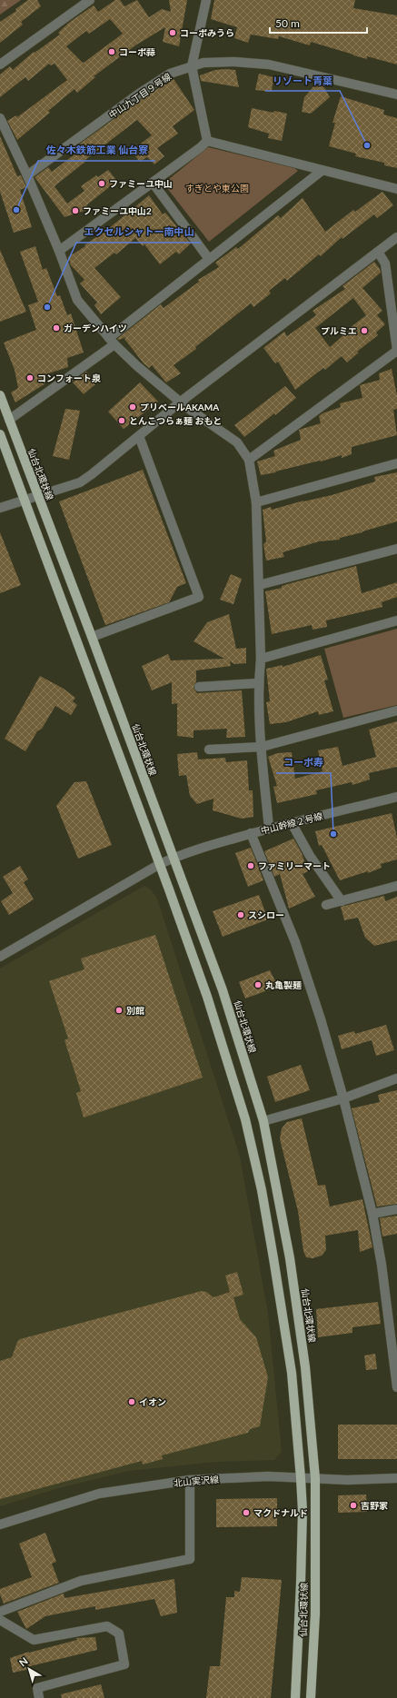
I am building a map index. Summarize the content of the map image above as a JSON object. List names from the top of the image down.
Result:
{
  "streets": {
    "main road": ["仙台北環状線"],
    "street": ["中山九丁目９号線", "中山幹線２号線", "北山実沢線"]
  },
  "crossings": [
    ["仙台北環状線", "中山幹線２号線"],
    ["仙台北環状線", "北山実沢線"]
  ],
  "parks": ["すぎとや東公園"],
  "places": [
    "コーポみうら",
    "コーポ蒜",
    "リゾート青葉",
    "ファミーユ中山",
    "佐々木鉄筋工業 仙台寮",
    "ファミーユ中山2",
    "エクセルシャトー南中山",
    "ガーデンハイツ",
    "プルミエ",
    "コンフォート泉",
    "プリベールAKAMA",
    "とんこつらぁ麺 おもと",
    "コーポ寿",
    "ファミリーマート",
    "スシロー",
    "丸亀製麺",
    "別館",
    "イオン",
    "吉野家",
    "マクドナルド"
  ],
  "scale_bar": "50 m",
  "north": "top left"
}
